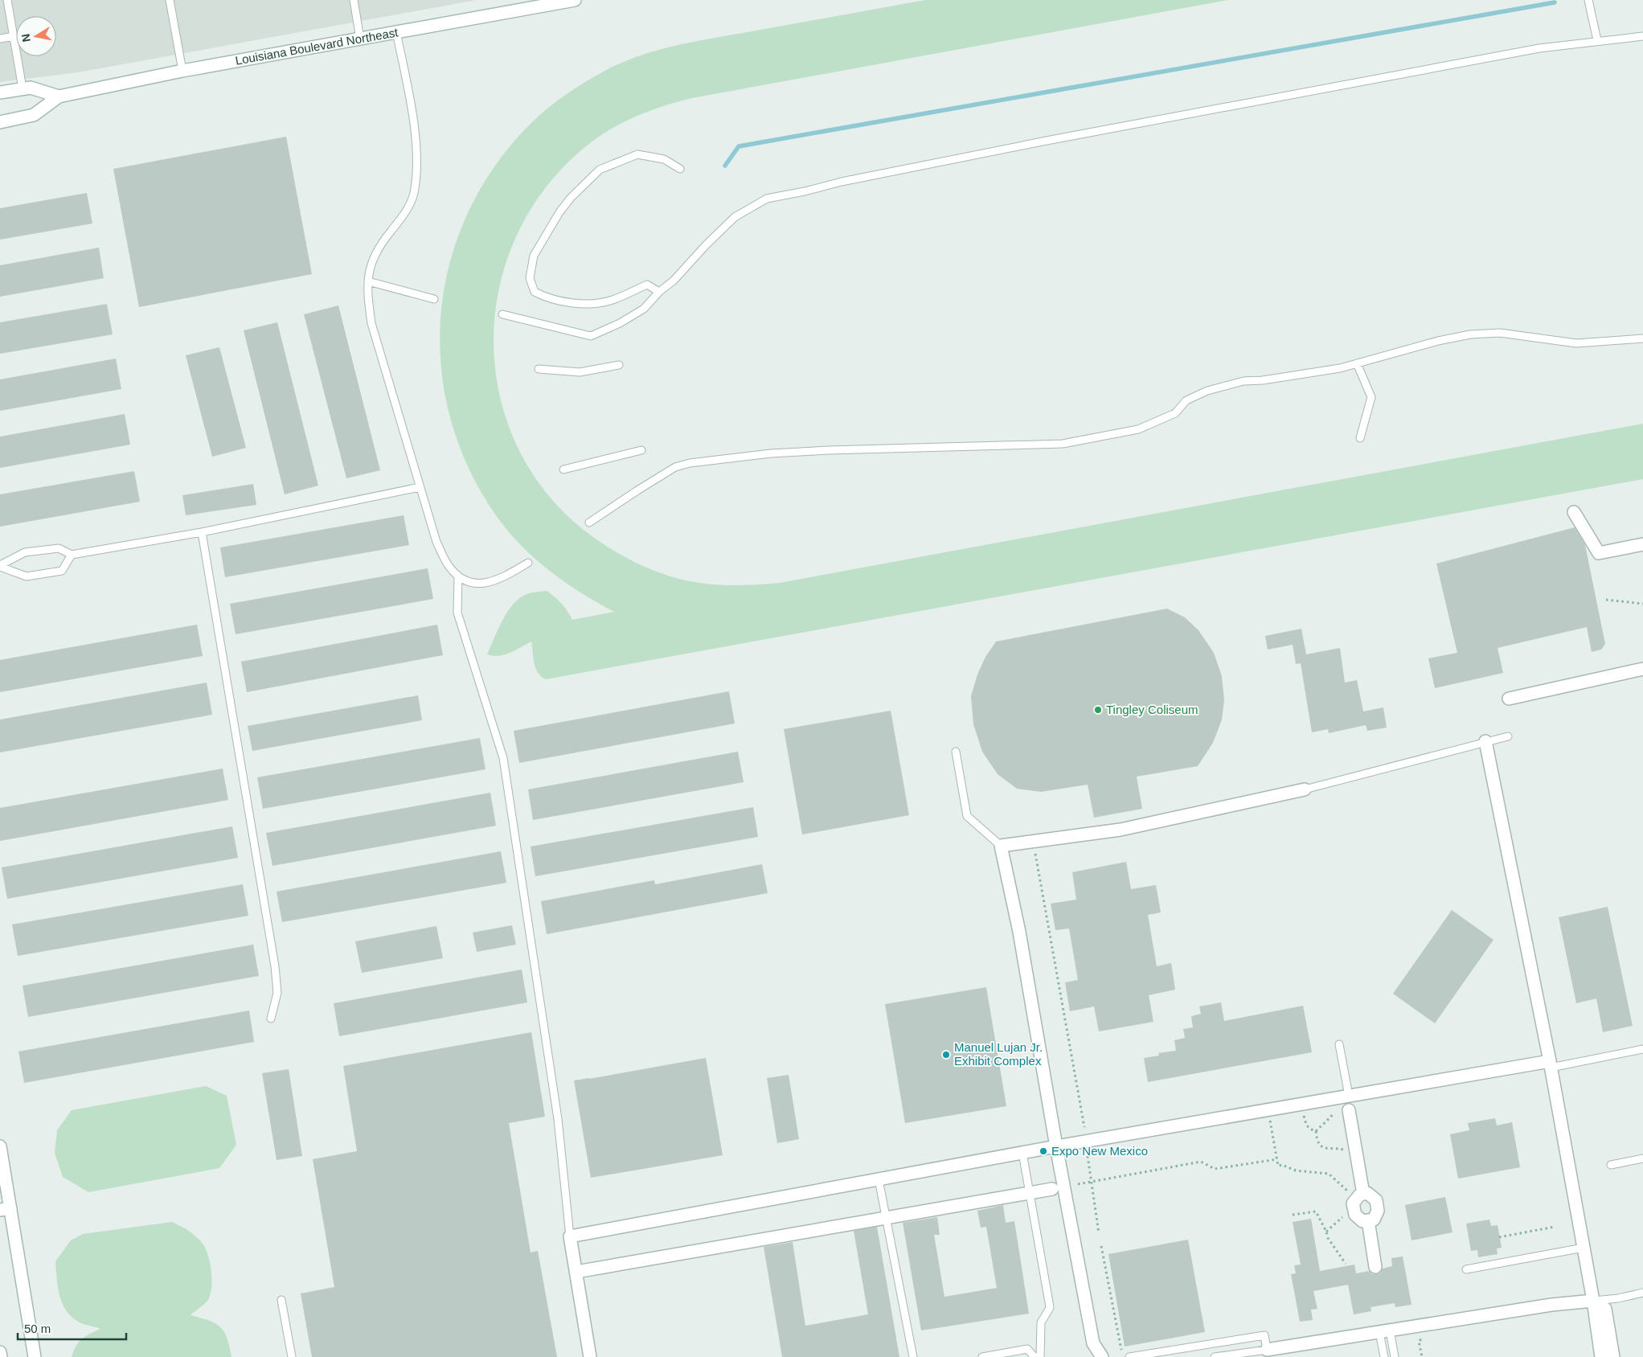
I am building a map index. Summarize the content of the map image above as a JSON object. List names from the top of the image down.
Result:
{
  "streets": {
    "street": ["Louisiana Boulevard Northeast"]
  },
  "places": ["Tingley Coliseum", "Manuel Lujan Jr. Exhibit Complex", "Expo New Mexico"],
  "scale_bar": "50 m",
  "north": "left"
}
